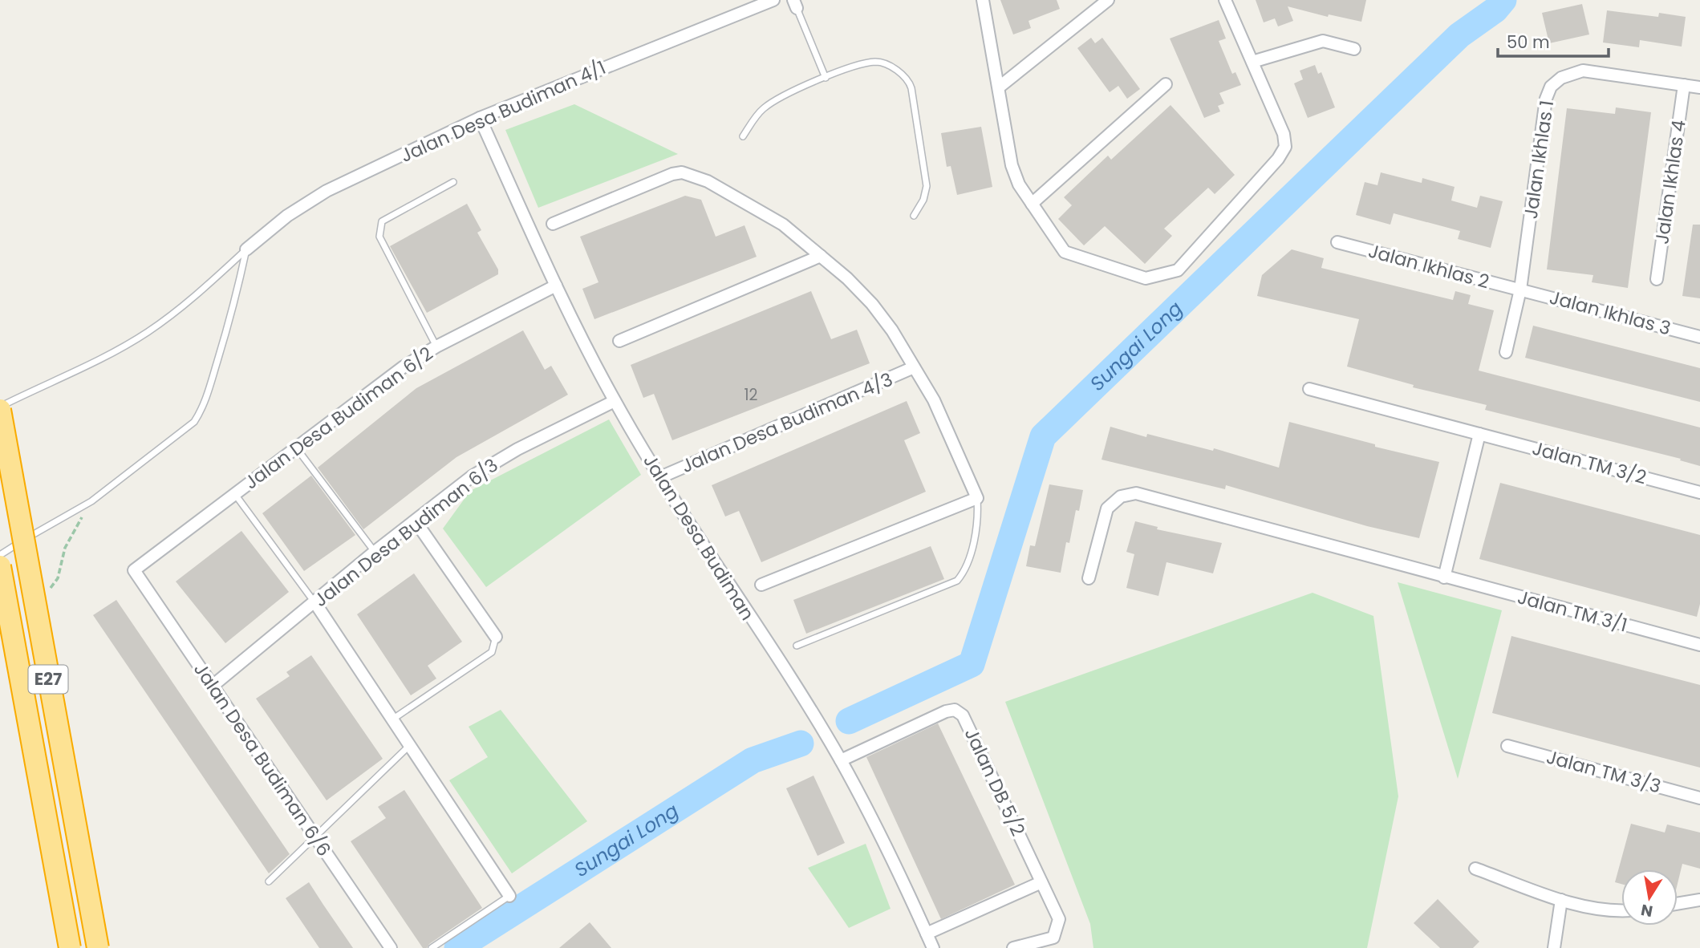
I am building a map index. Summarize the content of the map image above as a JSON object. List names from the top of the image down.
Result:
{
  "streets": {
    "highway": ["E27"],
    "street": [
      "Jalan Desa Budiman 4/1",
      "Jalan Ikhlas 1",
      "Jalan Ikhlas 4",
      "Jalan Ikhlas 2",
      "Jalan Ikhlas 3",
      "Jalan Desa Budiman 6/2",
      "Jalan Desa Budiman 4/3",
      "Jalan TM 3/2",
      "Jalan Desa Budiman 6/3",
      "Jalan Desa Budiman",
      "Jalan TM 3/1",
      "Jalan Desa Budiman 6/6",
      "Jalan TM 3/3",
      "Jalan DB 5/2"
    ]
  },
  "crossings": [
    ["Jalan Desa Budiman 4/1", "Jalan Desa Budiman"],
    ["Jalan Ikhlas 1", "Jalan Ikhlas 4"],
    ["Jalan Ikhlas 1", "Jalan Ikhlas 2"],
    ["Jalan Ikhlas 1", "Jalan Ikhlas 3"],
    ["Jalan Ikhlas 2", "Jalan Ikhlas 3"],
    ["Jalan Desa Budiman 6/2", "Jalan Desa Budiman"],
    ["Jalan Desa Budiman 6/2", "Jalan Desa Budiman 6/6"],
    ["Jalan Desa Budiman 4/3", "Jalan Desa Budiman"],
    ["Jalan Desa Budiman 6/3", "Jalan Desa Budiman"],
    ["Jalan Desa Budiman 6/3", "Jalan Desa Budiman 6/6"],
    ["Jalan Desa Budiman", "Jalan DB 5/2"]
  ],
  "water": ["Sungai Long"],
  "house_numbers": ["12"],
  "scale_bar": "50 m",
  "north": "bottom"
}
